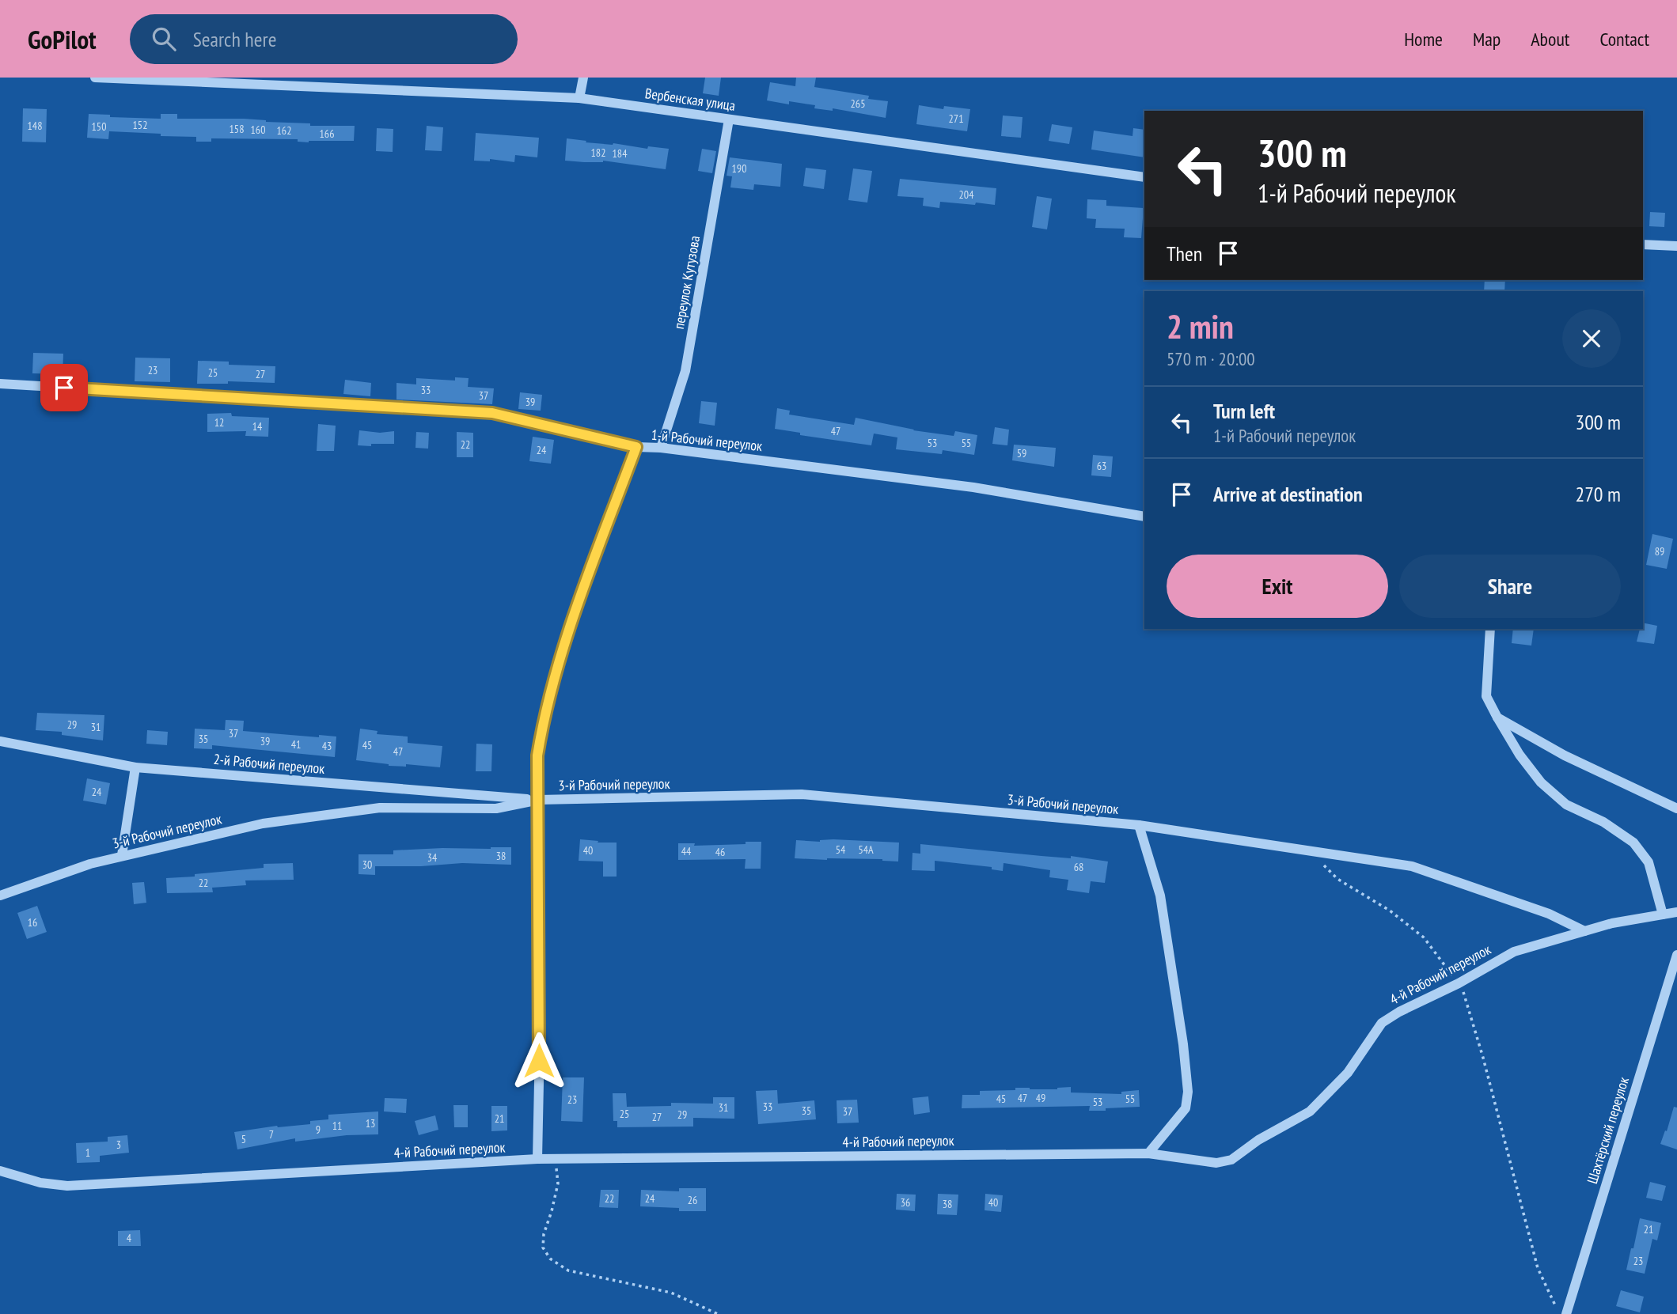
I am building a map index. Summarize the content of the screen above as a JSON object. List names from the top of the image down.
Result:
{
  "streets": {
    "street": [
      "Вербенская улица",
      "переулок Кутузова",
      "1-й Рабочий переулок",
      "2-й Рабочий переулок",
      "3-й Рабочий переулок",
      "4-й Рабочий переулок",
      "Шахтёрский переулок"
    ]
  },
  "crossings": [
    ["Вербенская улица", "переулок Кутузова"],
    ["переулок Кутузова", "1-й Рабочий переулок"],
    ["2-й Рабочий переулок", "3-й Рабочий переулок"],
    ["3-й Рабочий переулок", "4-й Рабочий переулок"]
  ],
  "house_numbers": [
    "265",
    "271",
    "152",
    "148",
    "150",
    "158",
    "160",
    "162",
    "166",
    "182",
    "184",
    "190",
    "204",
    "23",
    "25",
    "27",
    "33",
    "37",
    "39",
    "12",
    "14",
    "47",
    "53",
    "55",
    "22",
    "24",
    "59",
    "63",
    "89",
    "29",
    "31",
    "37",
    "35",
    "39",
    "41",
    "45",
    "43",
    "47",
    "24",
    "54",
    "54А",
    "40",
    "44",
    "46",
    "38",
    "34",
    "30",
    "68",
    "22",
    "16",
    "47",
    "49",
    "45",
    "55",
    "23",
    "53",
    "33",
    "31",
    "35",
    "37",
    "25",
    "29",
    "27",
    "21",
    "13",
    "11",
    "9",
    "7",
    "5",
    "3",
    "1",
    "22",
    "24",
    "26",
    "36",
    "40",
    "38",
    "21",
    "4",
    "23"
  ],
  "page": {
    "header": "GoPilot",
    "search": "Search here",
    "nav": [
      "Home",
      "Map",
      "About",
      "Contact"
    ],
    "turn": ["300 m", "1-й Рабочий переулок"],
    "then": "Then",
    "heading": ["2 min", "570 m · 20:00"],
    "list": [
      {
        "name": "Turn left",
        "note": "1-й Рабочий переулок",
        "value": "300 m"
      },
      {
        "name": "Arrive at destination",
        "value": "270 m"
      }
    ],
    "buttons": ["Exit", "Share"]
  }
}
